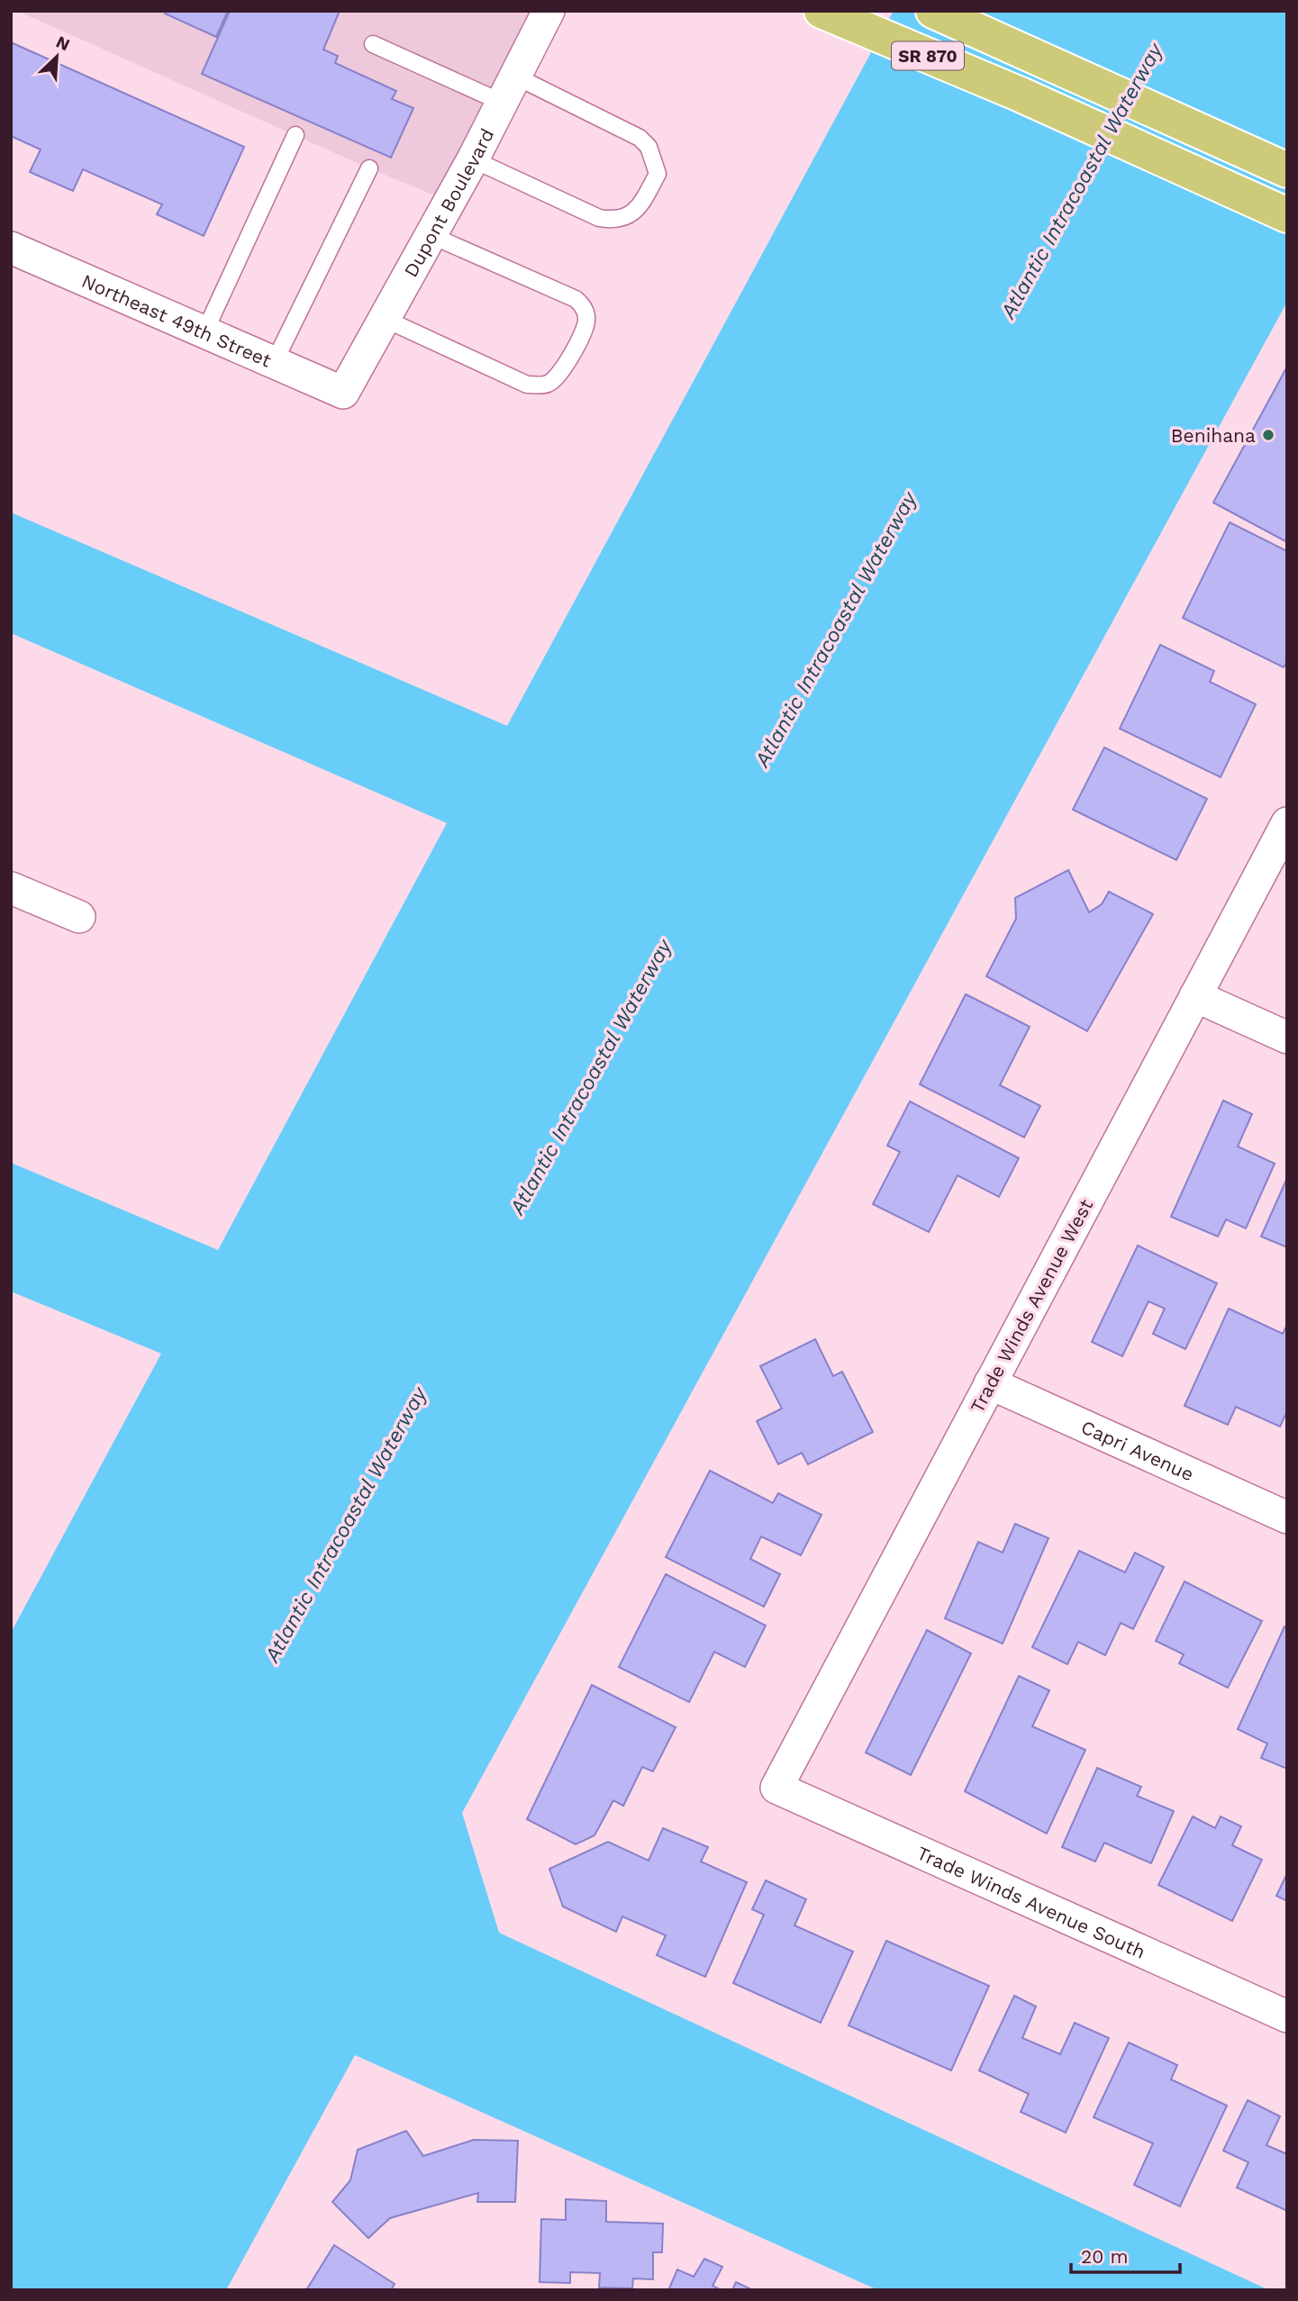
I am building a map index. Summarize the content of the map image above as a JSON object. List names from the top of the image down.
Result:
{
  "streets": {
    "main road": ["SR 870"],
    "street": [
      "Dupont Boulevard",
      "Northeast 49th Street",
      "Trade Winds Avenue West",
      "Capri Avenue",
      "Trade Winds Avenue South"
    ]
  },
  "crossings": [
    ["Dupont Boulevard", "Northeast 49th Street"],
    ["Trade Winds Avenue West", "Capri Avenue"],
    ["Trade Winds Avenue West", "Trade Winds Avenue South"]
  ],
  "water": ["Atlantic Intracoastal Waterway"],
  "places": ["Benihana"],
  "scale_bar": "20 m",
  "north": "top right"
}
